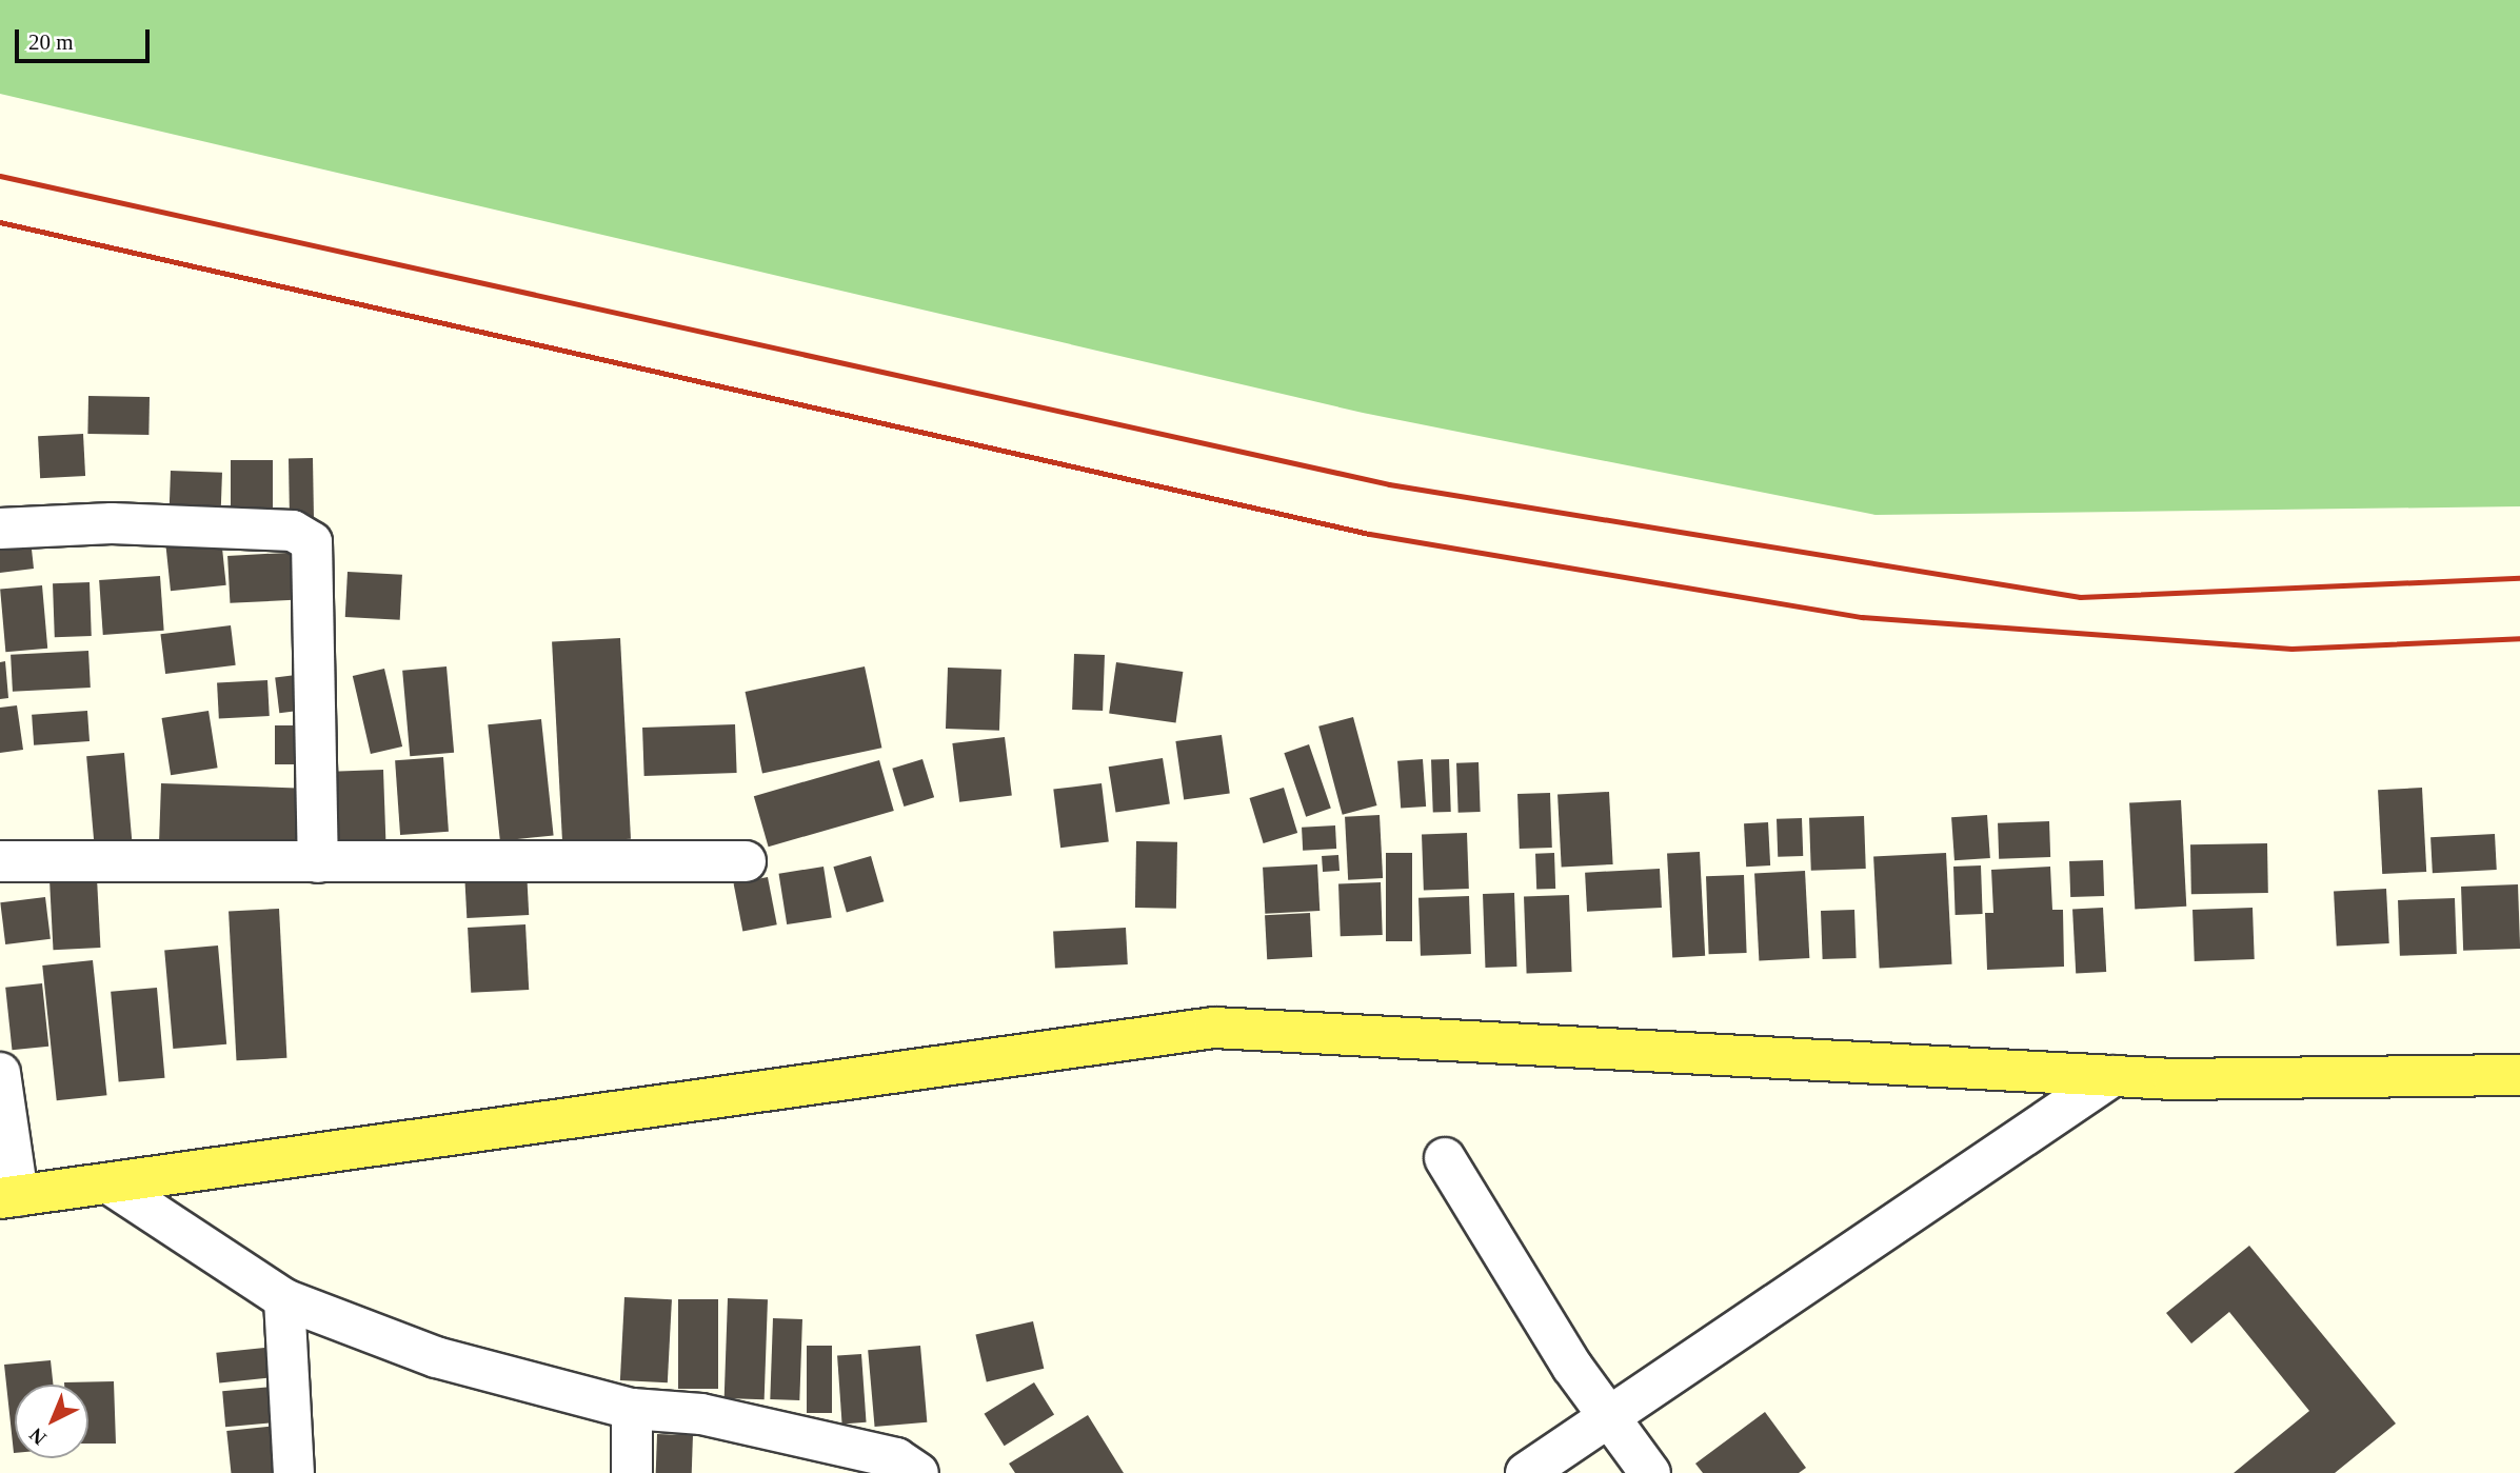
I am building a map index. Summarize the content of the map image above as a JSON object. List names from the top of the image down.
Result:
{
  "scale_bar": "20 m",
  "north": "bottom left"
}
